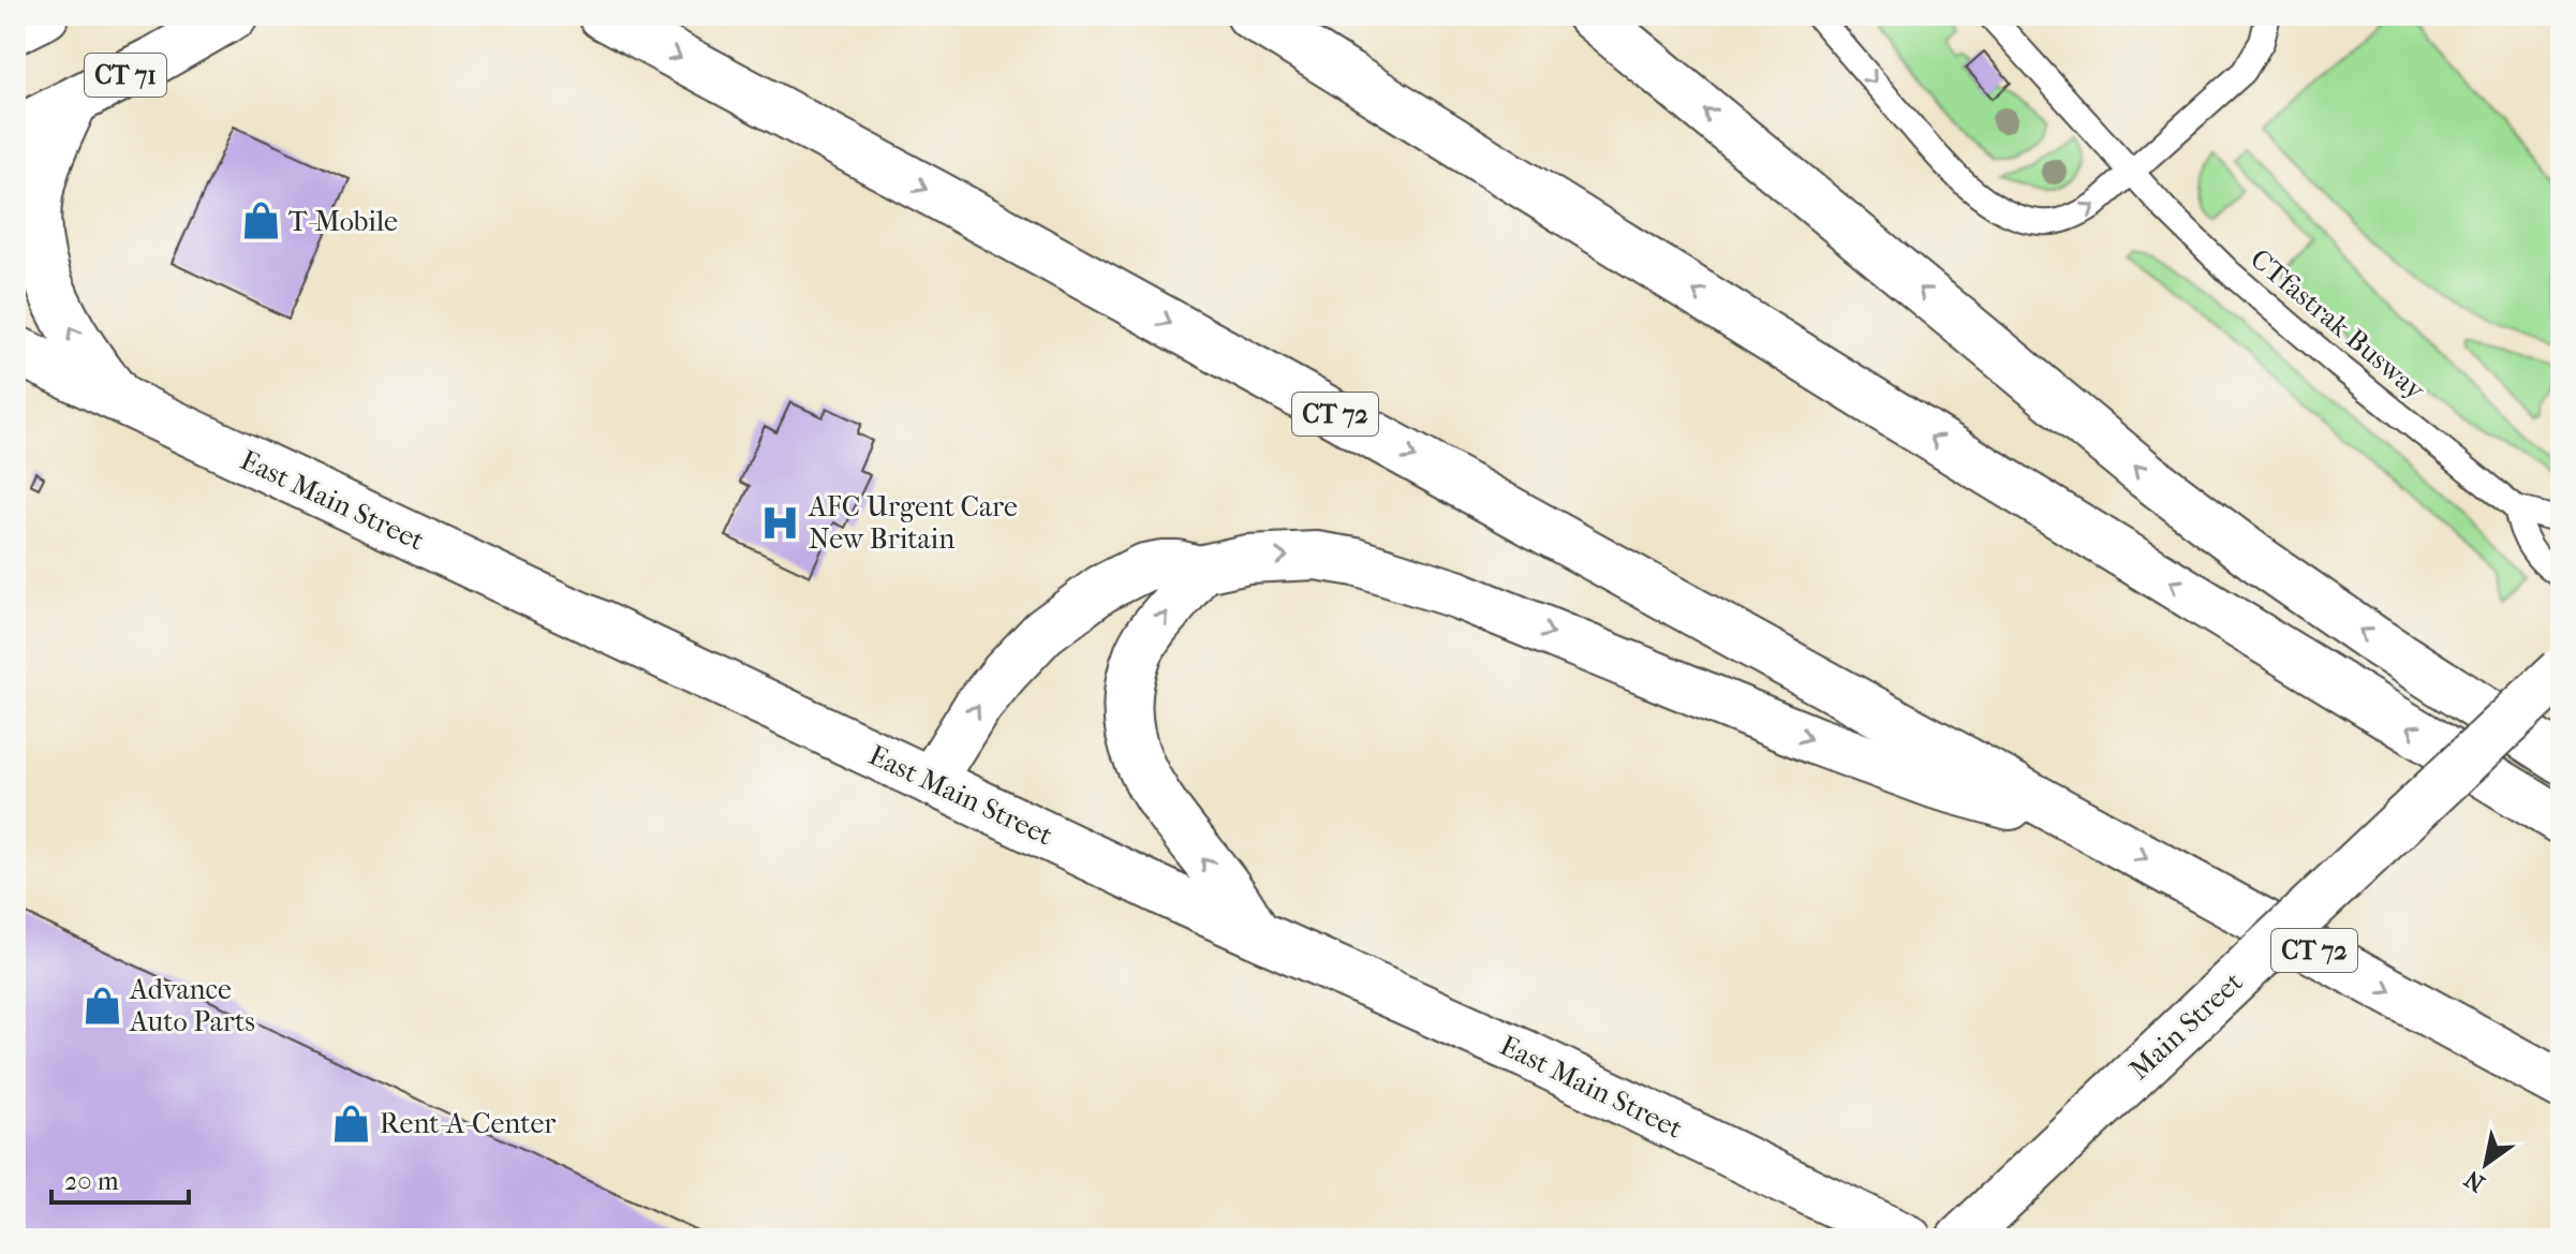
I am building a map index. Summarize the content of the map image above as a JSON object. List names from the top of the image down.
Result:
{
  "streets": {
    "main road": [
      "CT 71",
      "CT 72",
      "East Main Street",
      "Main Street"
    ],
    "lane": ["CTfastrak Busway"]
  },
  "places": {
    "shop": ["T-Mobile", "Advance Auto Parts", "Rent-A-Center"],
    "hospital": ["AFC Urgent Care New Britain"]
  },
  "scale_bar": "20 m",
  "north": "bottom left"
}
